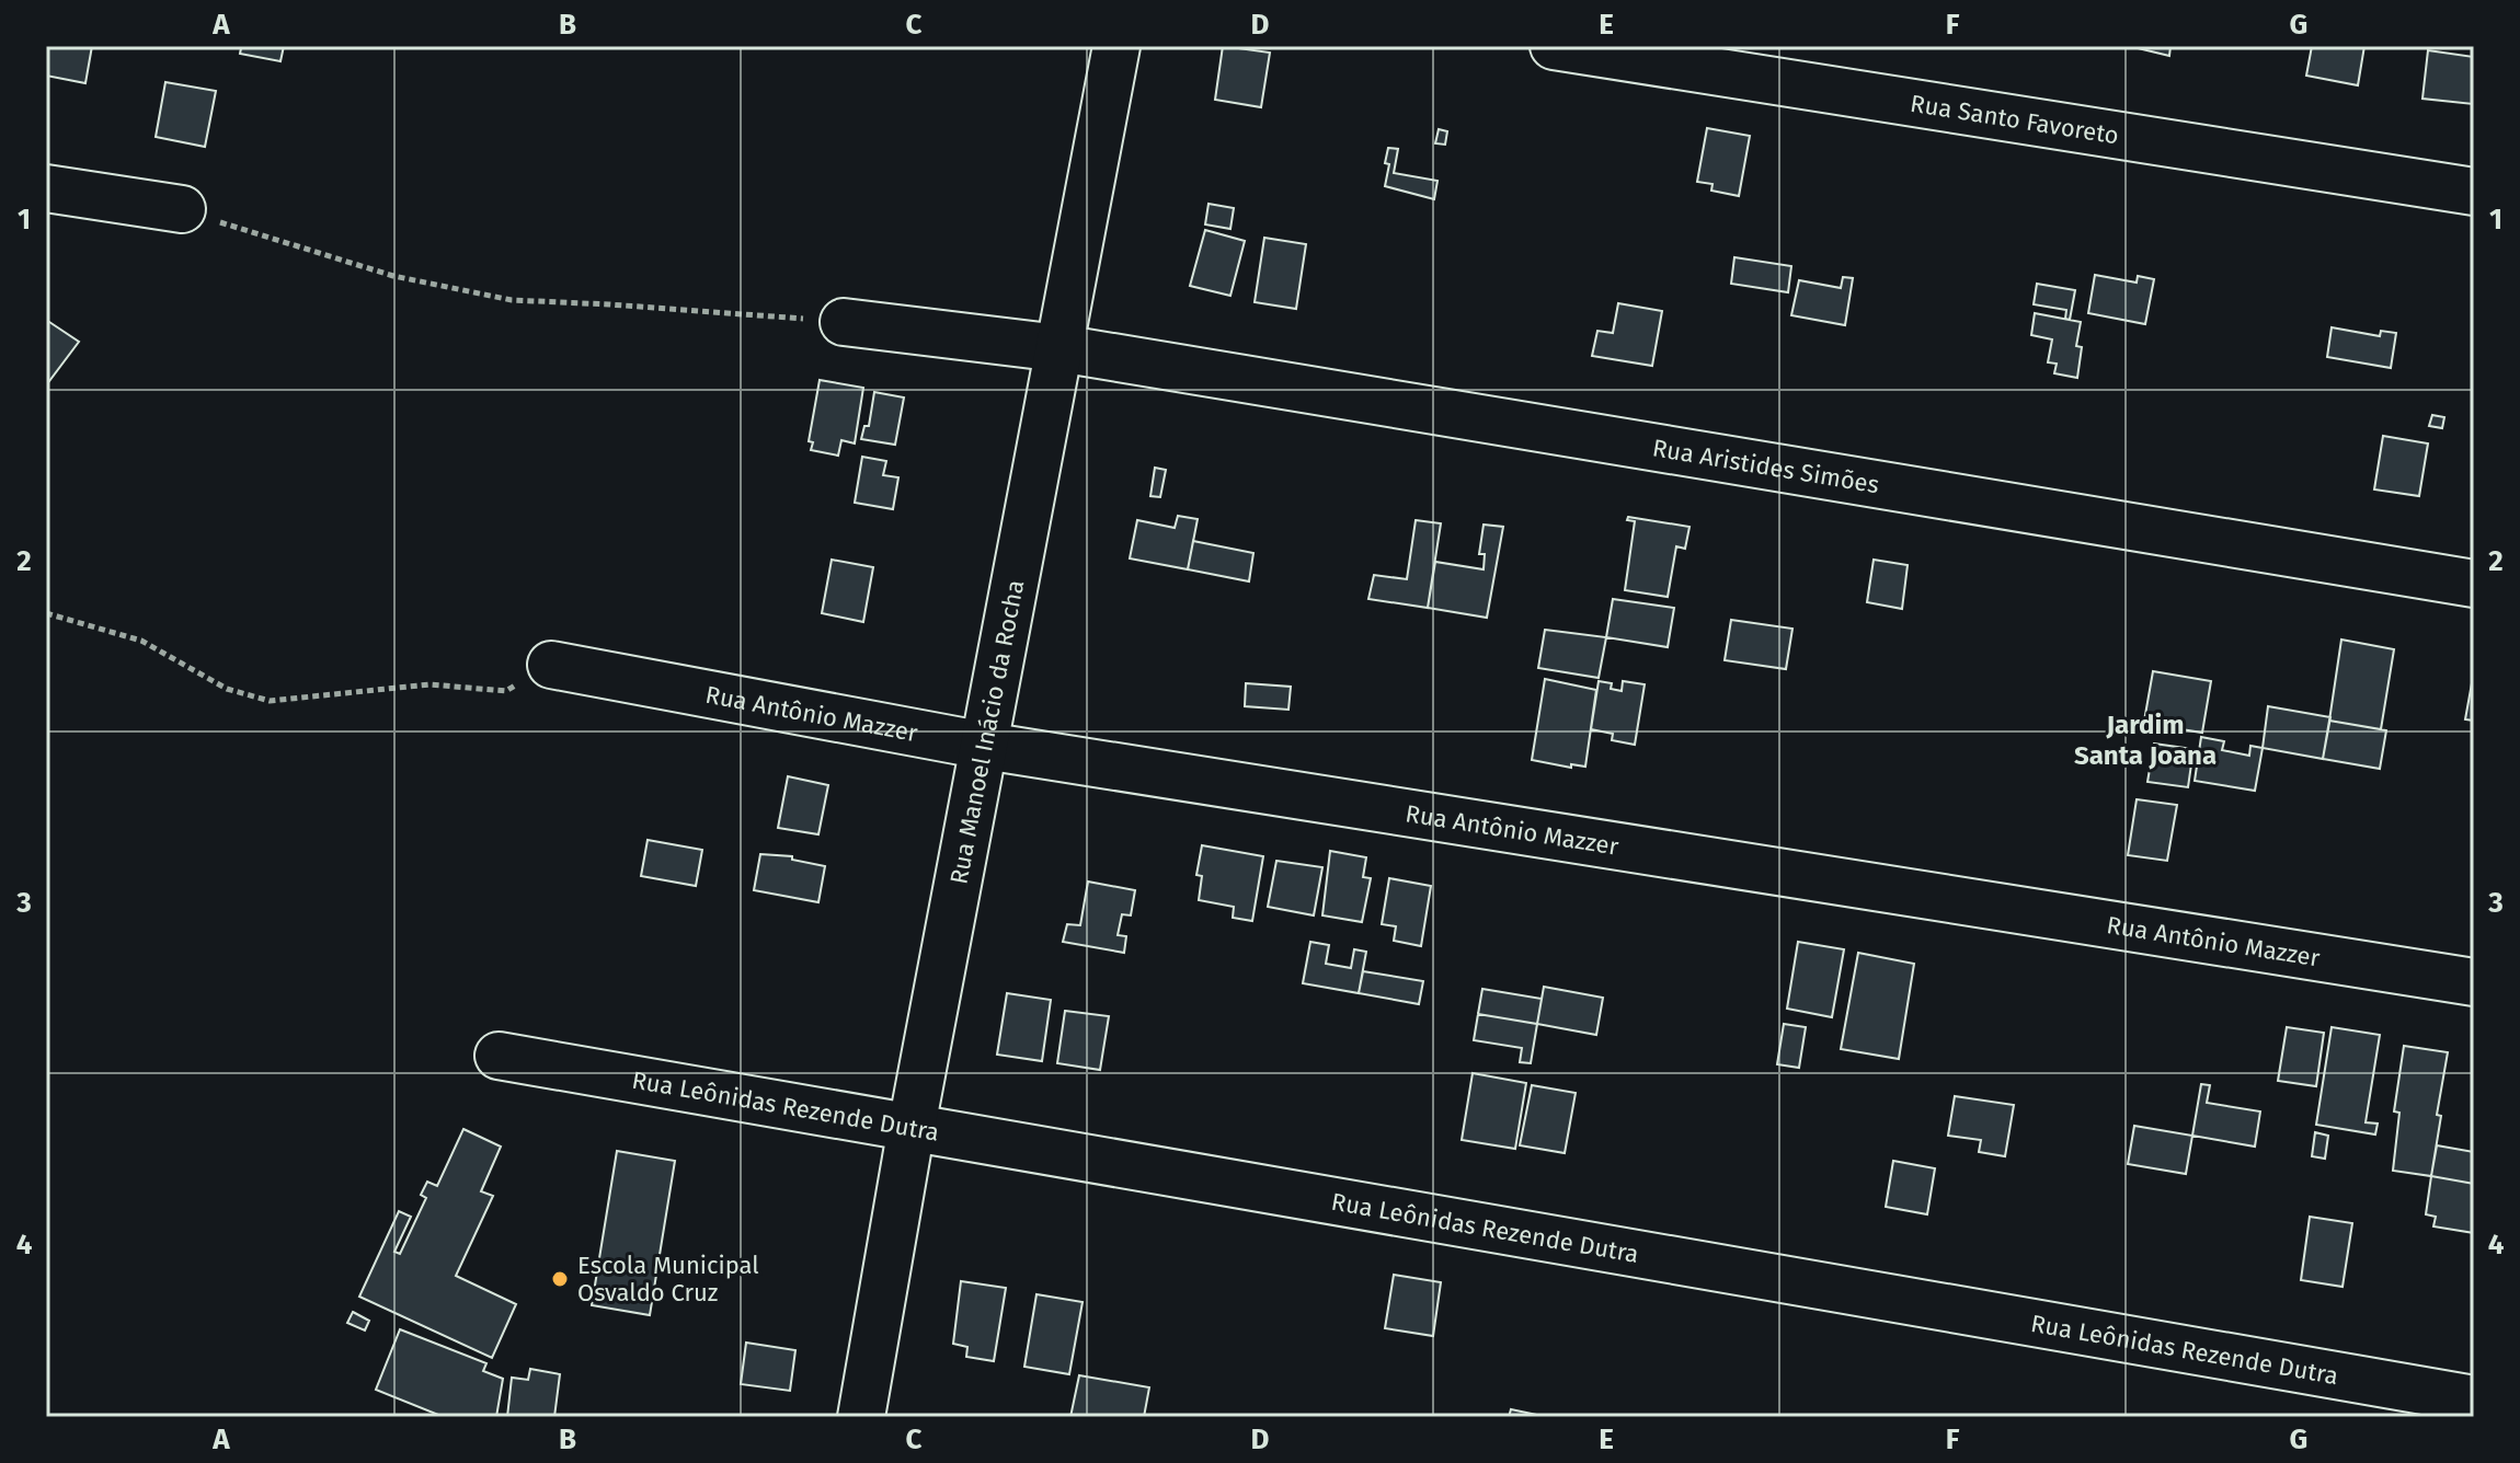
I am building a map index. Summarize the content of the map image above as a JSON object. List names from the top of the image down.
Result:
{
  "streets": {
    "street": [
      "Rua Santo Favoreto",
      "Rua Aristides Simões",
      "Rua Antônio Mazzer",
      "Rua Manoel Inácio da Rocha",
      "Rua Leônidas Rezende Dutra"
    ]
  },
  "crossings": [
    ["Rua Aristides Simões", "Rua Manoel Inácio da Rocha"],
    ["Rua Antônio Mazzer", "Rua Manoel Inácio da Rocha"],
    ["Rua Manoel Inácio da Rocha", "Rua Leônidas Rezende Dutra"]
  ],
  "districts": ["Jardim Santa Joana"],
  "places": ["Escola Municipal Osvaldo Cruz"],
  "grid": {
    "columns": [
      "A",
      "B",
      "C",
      "D",
      "E",
      "F",
      "G"
    ],
    "rows": [
      "1",
      "2",
      "3",
      "4"
    ]
  }
}
